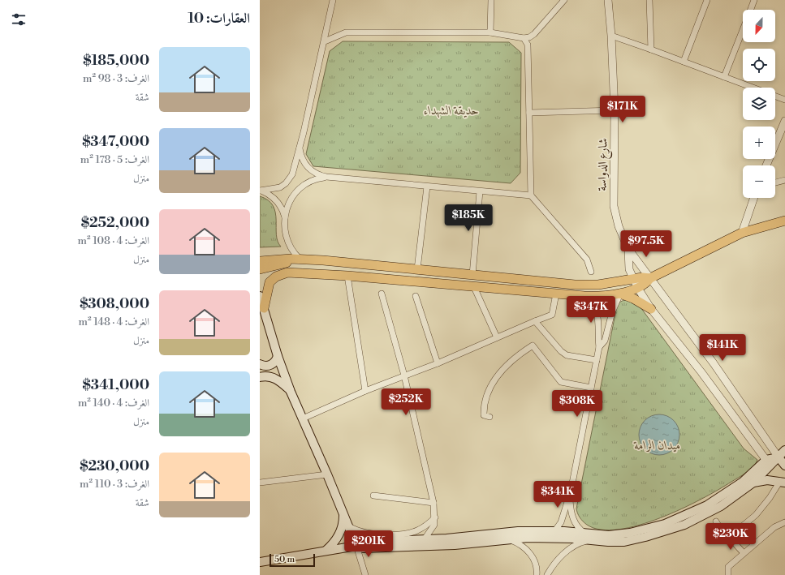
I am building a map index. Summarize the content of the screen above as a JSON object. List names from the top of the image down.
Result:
{
  "streets": {
    "street": ["شارع الدواسة"]
  },
  "parks": ["حديقة الشهداء", "ميدان الرامة"],
  "scale_bar": "50 m",
  "north": "bottom",
  "page": {
    "heading": "العقارات: 10",
    "map_buttons": ["+", "−"],
    "list": [
      {
        "name": "$185,000",
        "note": "الغرف: 3 · 98 m² · شقة"
      },
      {
        "name": "$347,000",
        "note": "الغرف: 5 · 178 m² · منزل"
      },
      {
        "name": "$252,000",
        "note": "الغرف: 4 · 108 m² · منزل"
      },
      {
        "name": "$308,000",
        "note": "الغرف: 4 · 148 m² · منزل"
      },
      {
        "name": "$341,000",
        "note": "الغرف: 4 · 140 m² · منزل"
      },
      {
        "name": "$230,000",
        "note": "الغرف: 3 · 110 m² · شقة"
      }
    ],
    "price": [
      "$171K",
      "$185K",
      "$97.5K",
      "$347K",
      "$141K",
      "$252K",
      "$308K",
      "$341K",
      "$230K",
      "$201K"
    ],
    "scale": "50 m"
  }
}
